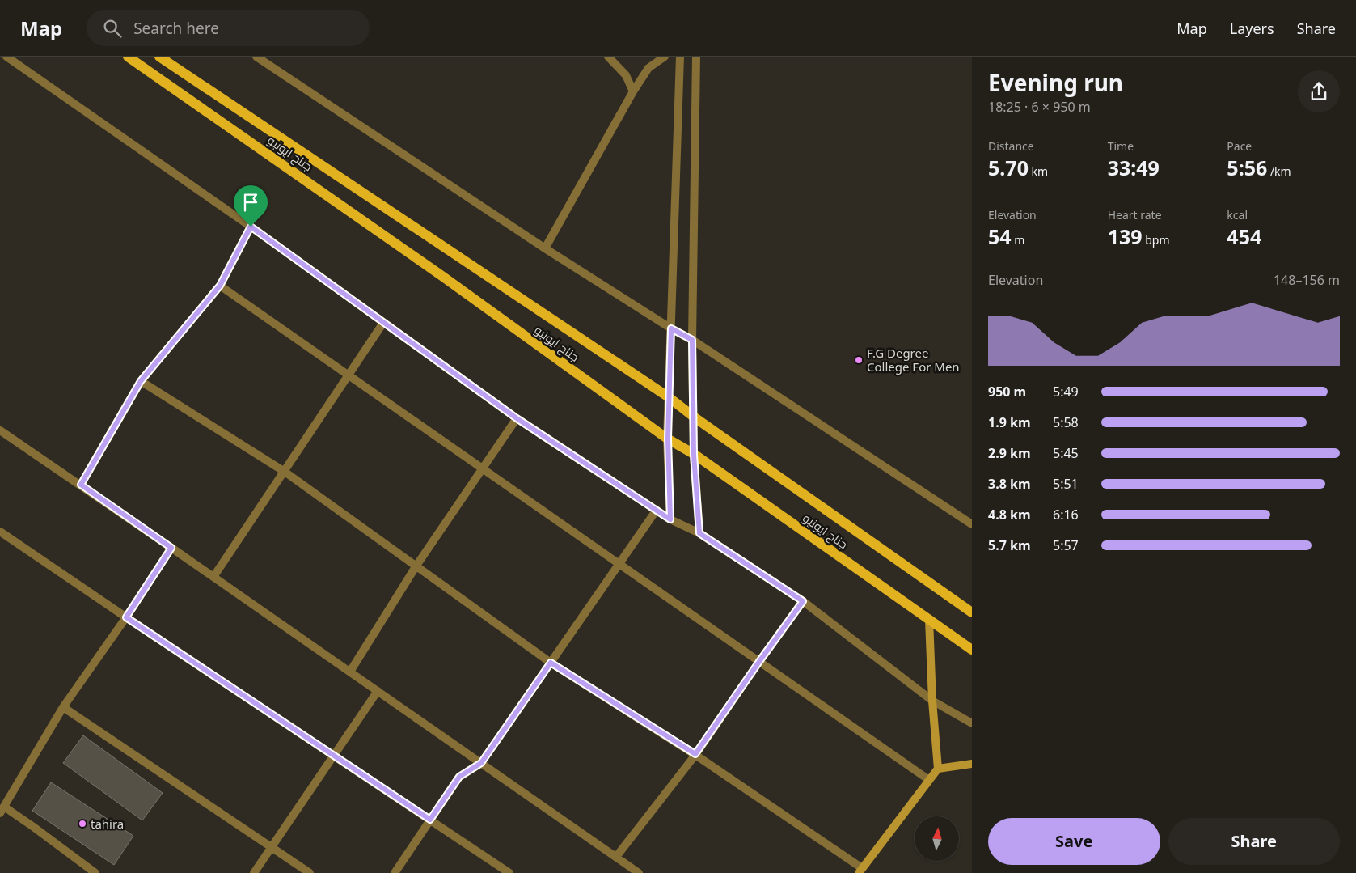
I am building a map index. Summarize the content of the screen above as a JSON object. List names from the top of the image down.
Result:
{
  "streets": {
    "main road": ["جناح ایونیو"]
  },
  "places": ["F.G Degree College For Men", "tahira"],
  "north": "top",
  "page": {
    "header": "Map",
    "search": "Search here",
    "nav": ["Map", "Layers", "Share"],
    "heading": ["Evening run", "18:25 · 6 × 950 m"],
    "stats": [
      ["Distance", "5.70 km"],
      ["Time", "33:49"],
      ["Pace", "5:56 /km"],
      ["Elevation", "54 m"],
      ["Heart rate", "139 bpm"],
      ["kcal", "454"]
    ],
    "chart": ["Elevation", "148–156 m"],
    "list": [
      {
        "name": "950 m",
        "note": "5:49"
      },
      {
        "name": "1.9 km",
        "note": "5:58"
      },
      {
        "name": "2.9 km",
        "note": "5:45"
      },
      {
        "name": "3.8 km",
        "note": "5:51"
      },
      {
        "name": "4.8 km",
        "note": "6:16"
      },
      {
        "name": "5.7 km",
        "note": "5:57"
      }
    ],
    "buttons": ["Save", "Share"]
  }
}
